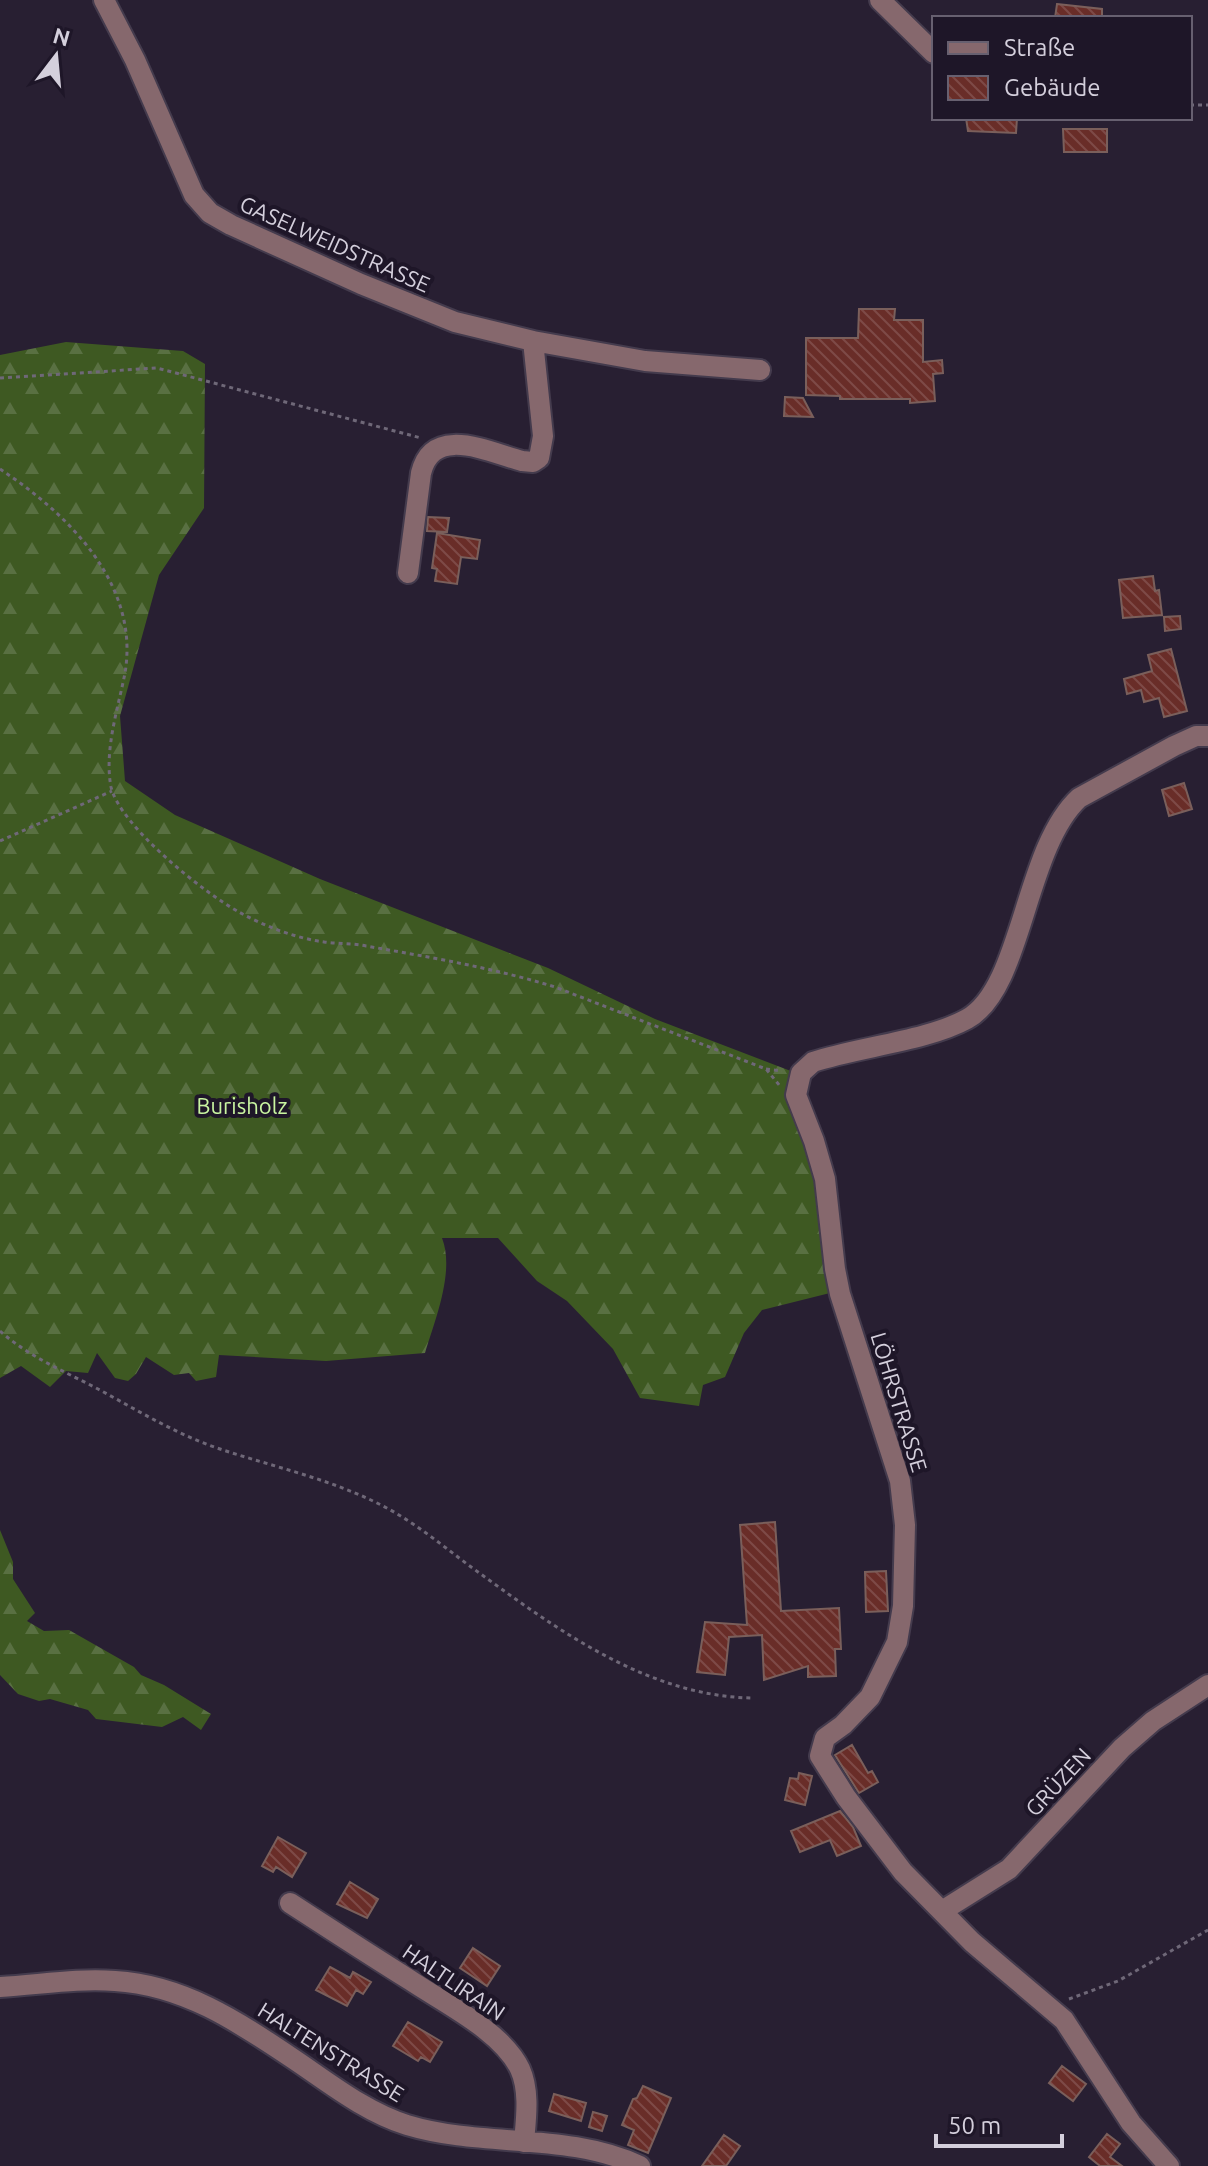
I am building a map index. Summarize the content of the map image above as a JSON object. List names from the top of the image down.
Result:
{
  "streets": {
    "street": [
      "GASELWEIDSTRASSE",
      "LÖHRSTRASSE",
      "GRÜZEN",
      "HALTLIRAIN",
      "HALTENSTRASSE"
    ]
  },
  "crossings": [
    ["LÖHRSTRASSE", "GRÜZEN"],
    ["HALTLIRAIN", "HALTENSTRASSE"]
  ],
  "parks": ["Burisholz"],
  "legend": ["Straße", "Gebäude"],
  "scale_bar": "50 m",
  "north": "top"
}
